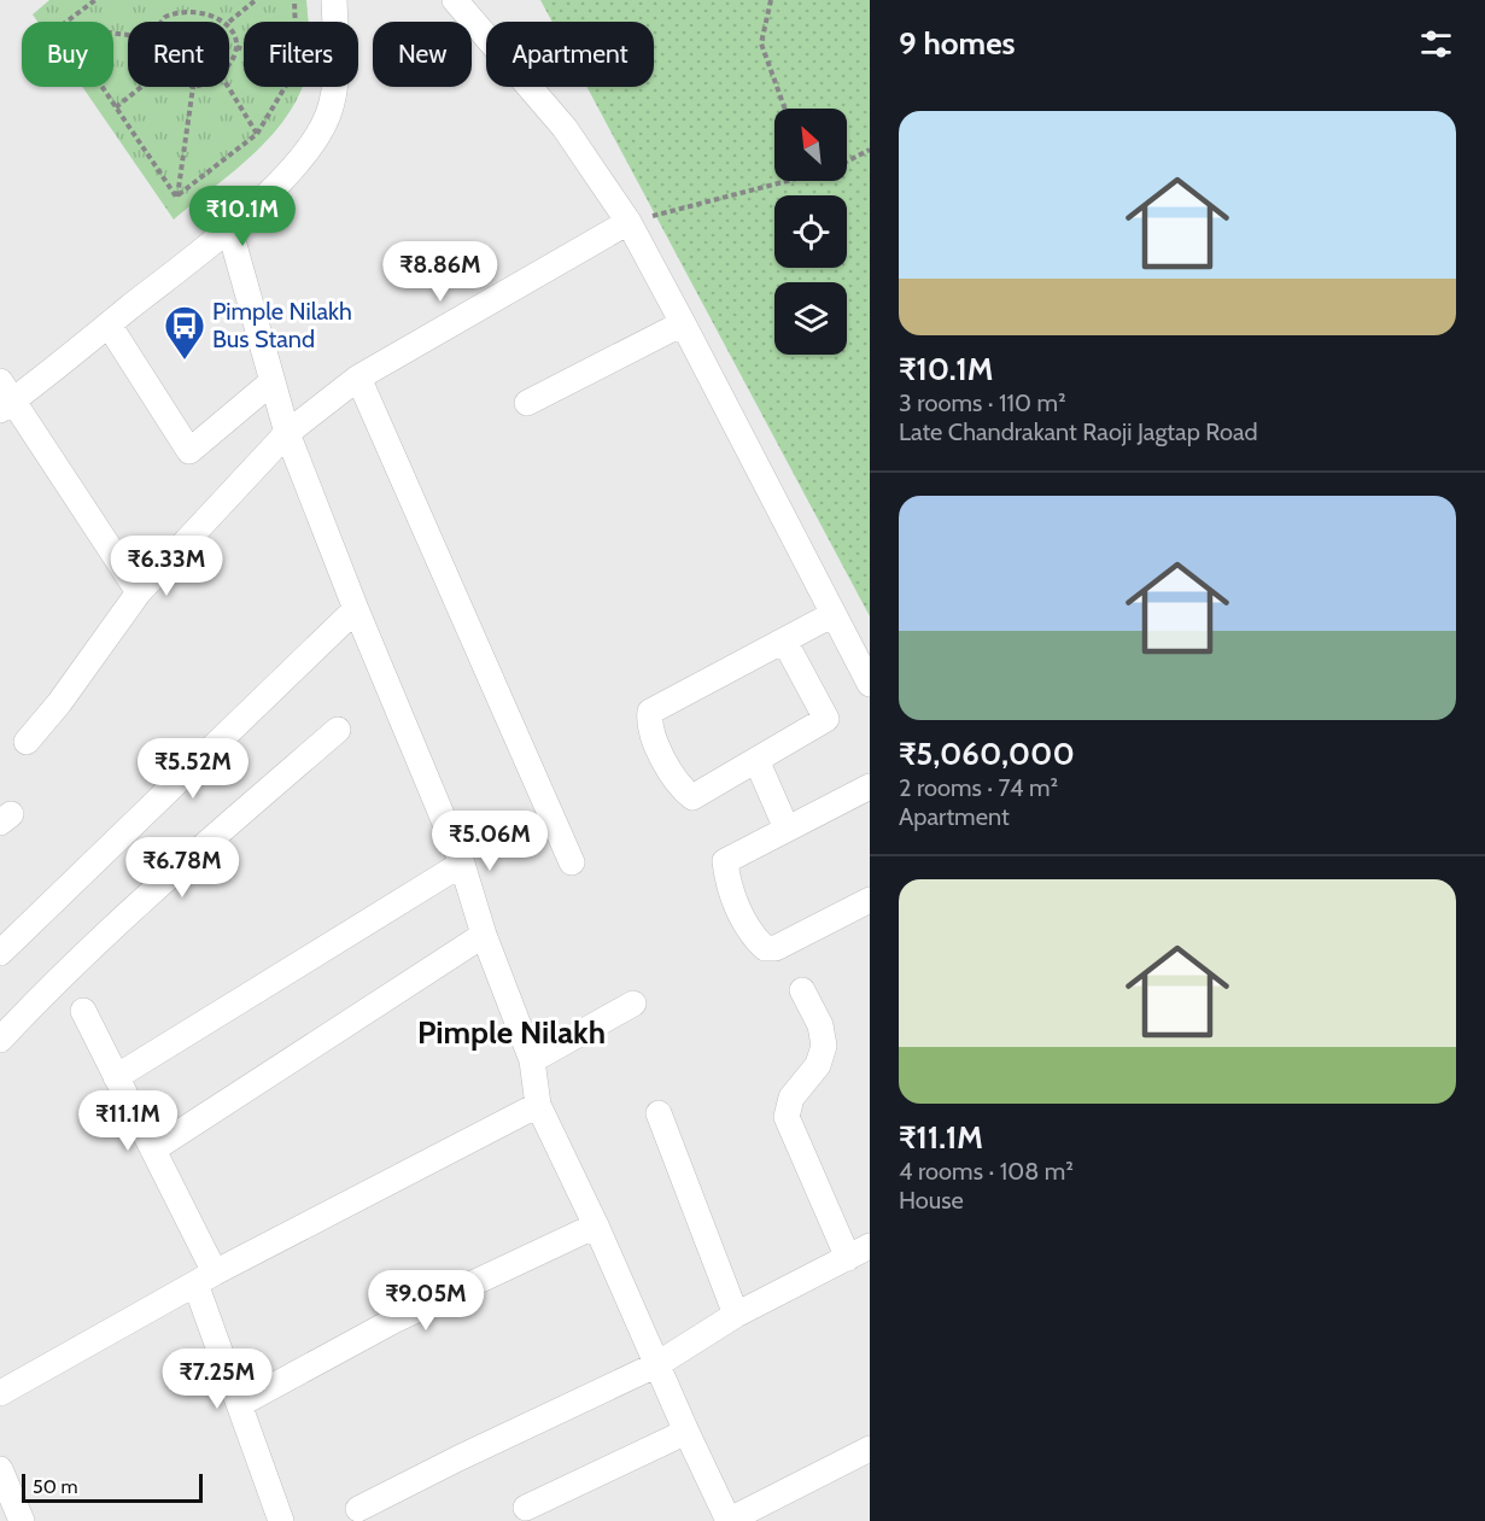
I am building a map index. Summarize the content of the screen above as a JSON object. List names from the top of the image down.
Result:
{
  "districts": ["Pimple Nilakh"],
  "places": {
    "bus stop": ["Pimple Nilakh Bus Stand"]
  },
  "scale_bar": "50 m",
  "north": "top left",
  "page": {
    "heading": "9 homes",
    "chip": [
      "Buy",
      "Rent",
      "Filters",
      "New",
      "Apartment"
    ],
    "list": [
      {
        "name": "₹10.1M",
        "note": "3 rooms · 110 m² · Late Chandrakant Raoji Jagtap Road"
      },
      {
        "name": "₹5,060,000",
        "note": "2 rooms · 74 m² · Apartment"
      },
      {
        "name": "₹11.1M",
        "note": "4 rooms · 108 m² · House"
      }
    ],
    "price": [
      "₹10.1M",
      "₹8.86M",
      "₹6.33M",
      "₹5.52M",
      "₹5.06M",
      "₹6.78M",
      "₹11.1M",
      "₹9.05M",
      "₹7.25M"
    ],
    "scale": "50 m"
  }
}
